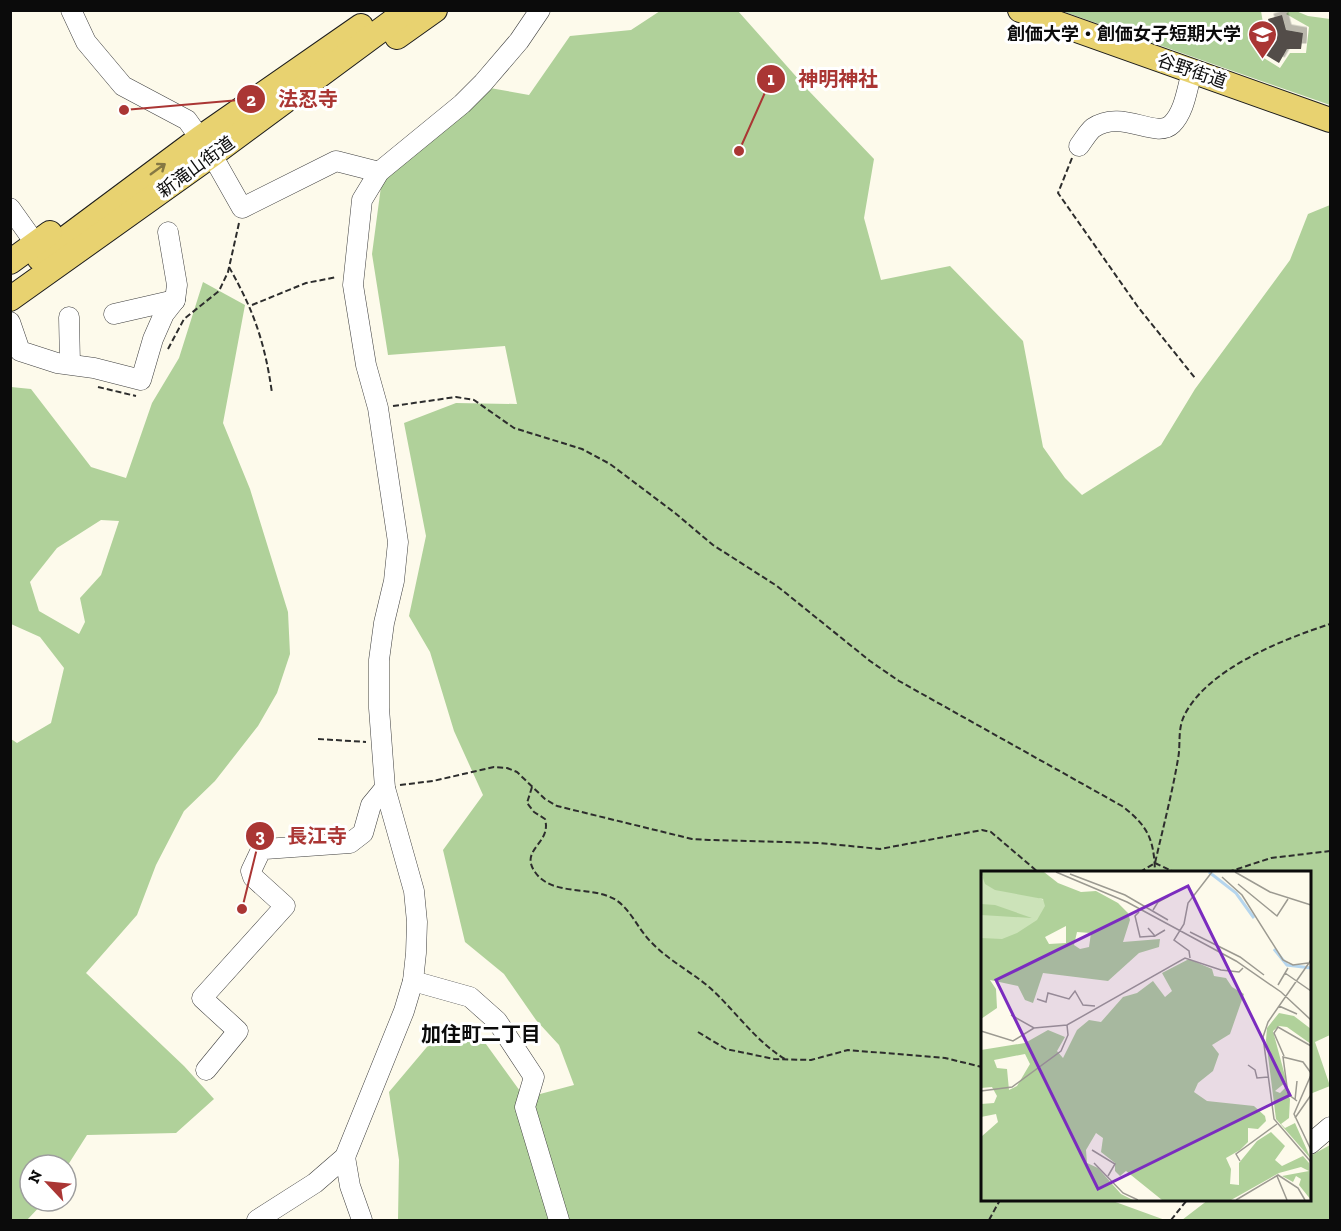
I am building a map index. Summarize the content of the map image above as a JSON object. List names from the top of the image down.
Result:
{
  "streets": {
    "main road": ["谷野街道", "新滝山街道"]
  },
  "districts": ["加住町二丁目"],
  "places": {
    "school or university": ["創価大学・創価女子短期大学"],
    "other": ["法忍寺", "神明神社", "長江寺"]
  },
  "north": "top left"
}
